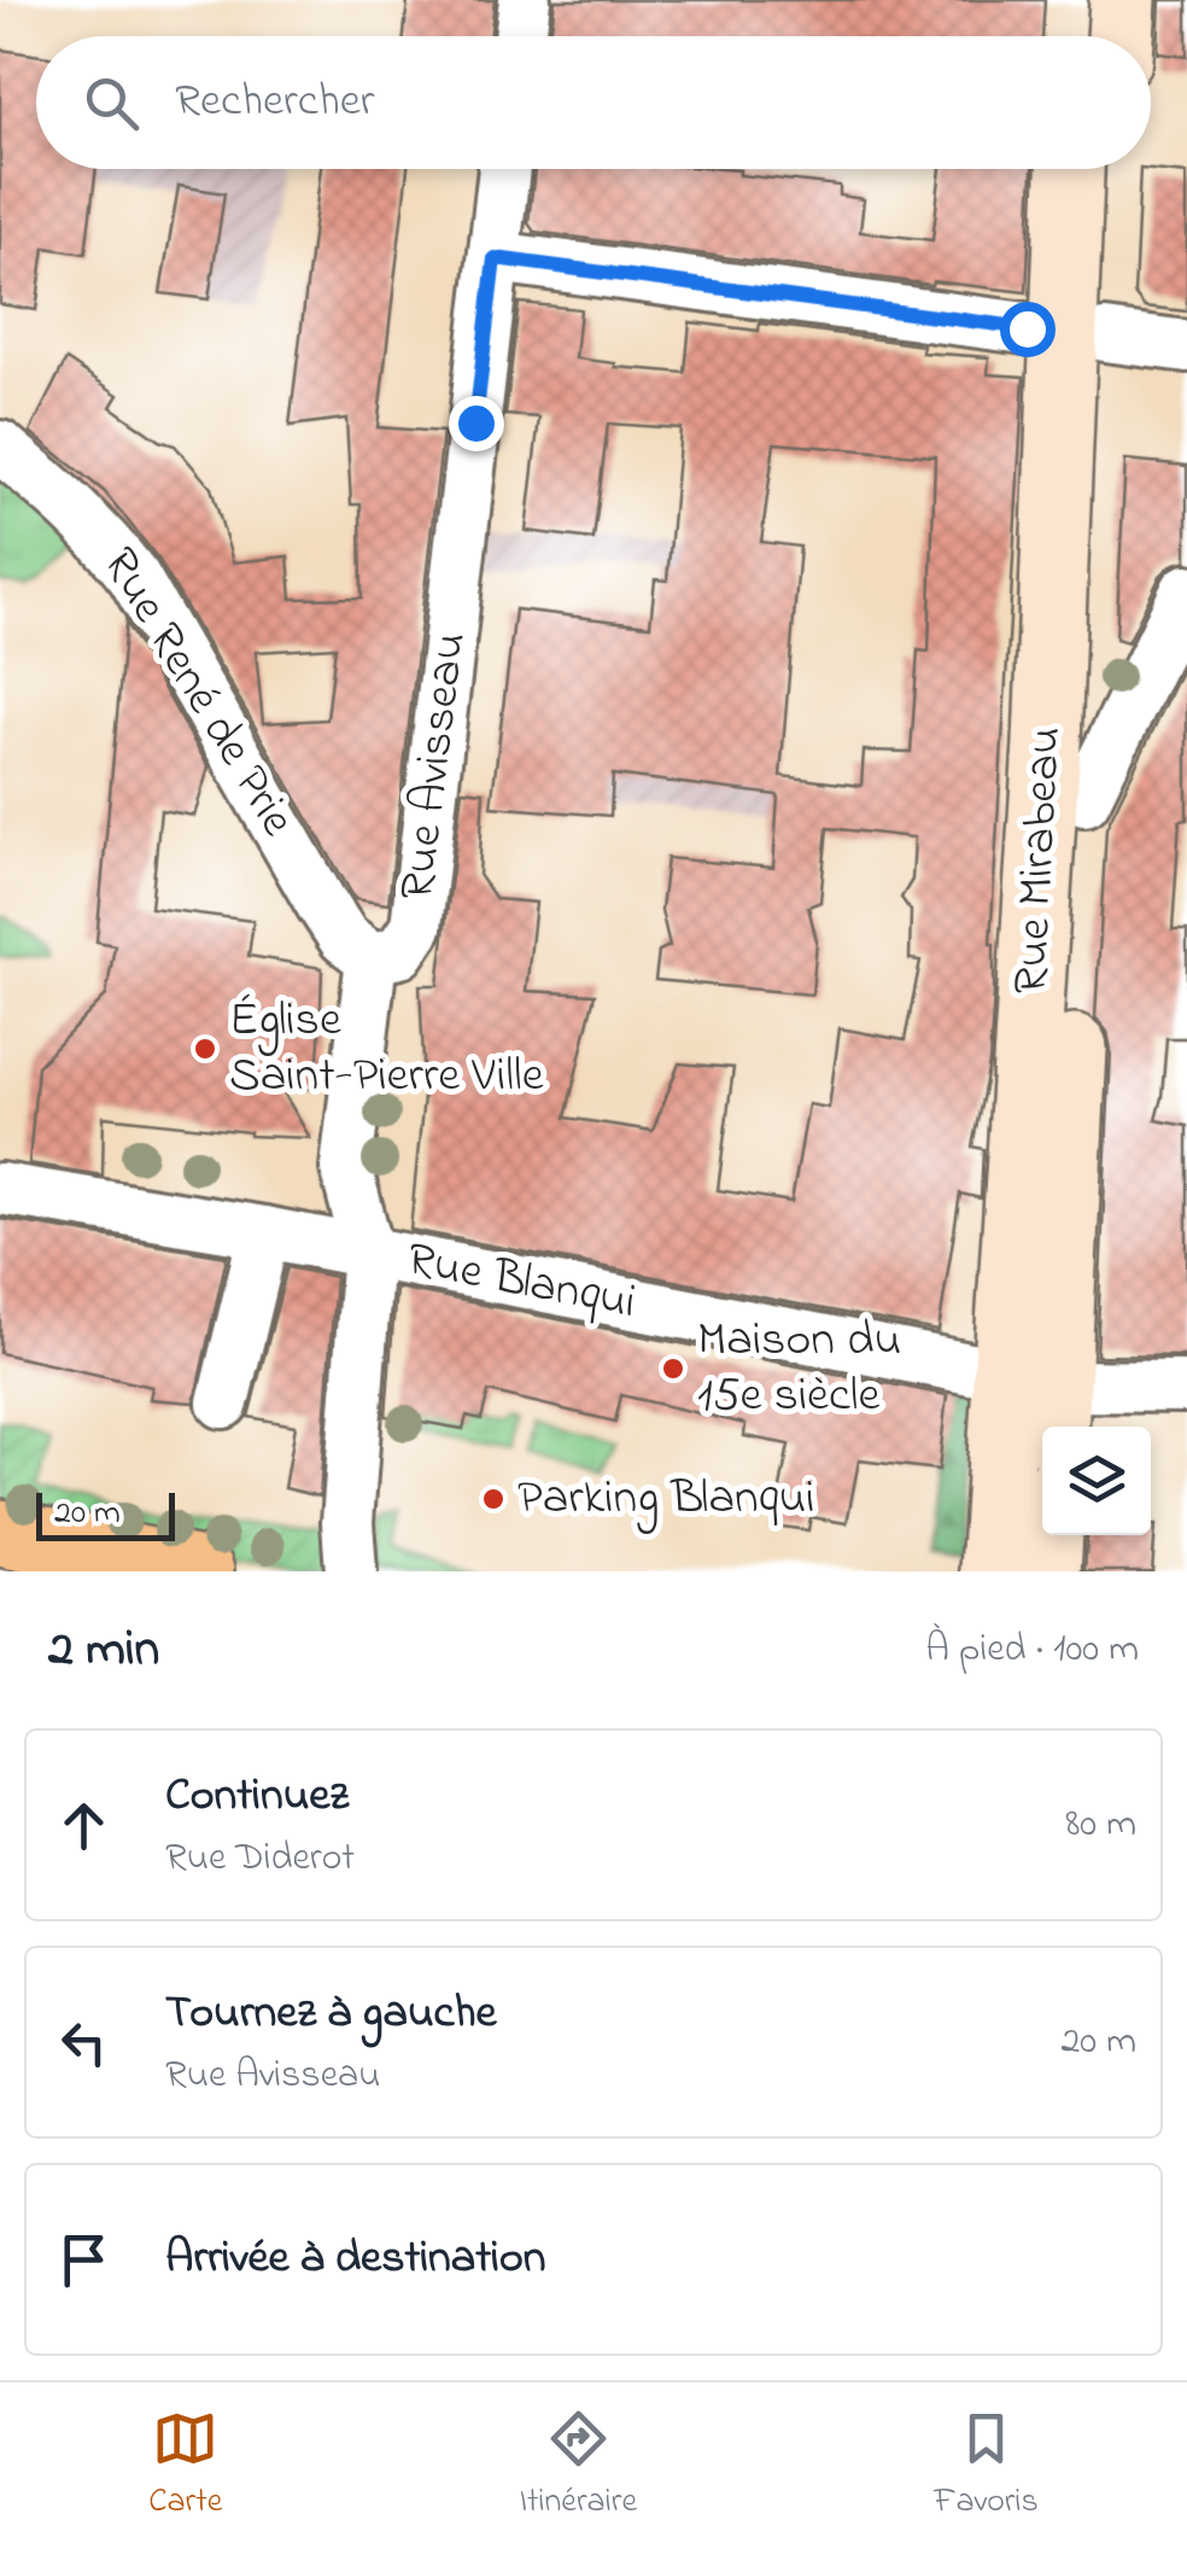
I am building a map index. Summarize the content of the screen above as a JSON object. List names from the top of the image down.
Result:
{
  "streets": {
    "main road": ["Rue Mirabeau"],
    "street": ["Rue René de Prie", "Rue Avisseau", "Rue Blanqui"]
  },
  "crossings": [
    ["Rue René de Prie", "Rue Avisseau"],
    ["Rue Avisseau", "Rue Blanqui"],
    ["Rue Mirabeau", "Rue Blanqui"]
  ],
  "places": ["Église Saint-Pierre Ville", "Maison du 15e siècle", "Parking Blanqui"],
  "scale_bar": "20 m",
  "page": {
    "search": "Rechercher",
    "scale": "20 m",
    "heading": ["2 min", "À pied · 100 m"],
    "list": [
      ["Continuez", "Rue Diderot", "80 m"],
      ["Tournez à gauche", "Rue Avisseau", "20 m"],
      "Arrivée à destination"
    ],
    "nav": ["Carte", "Itinéraire", "Favoris"]
  }
}
